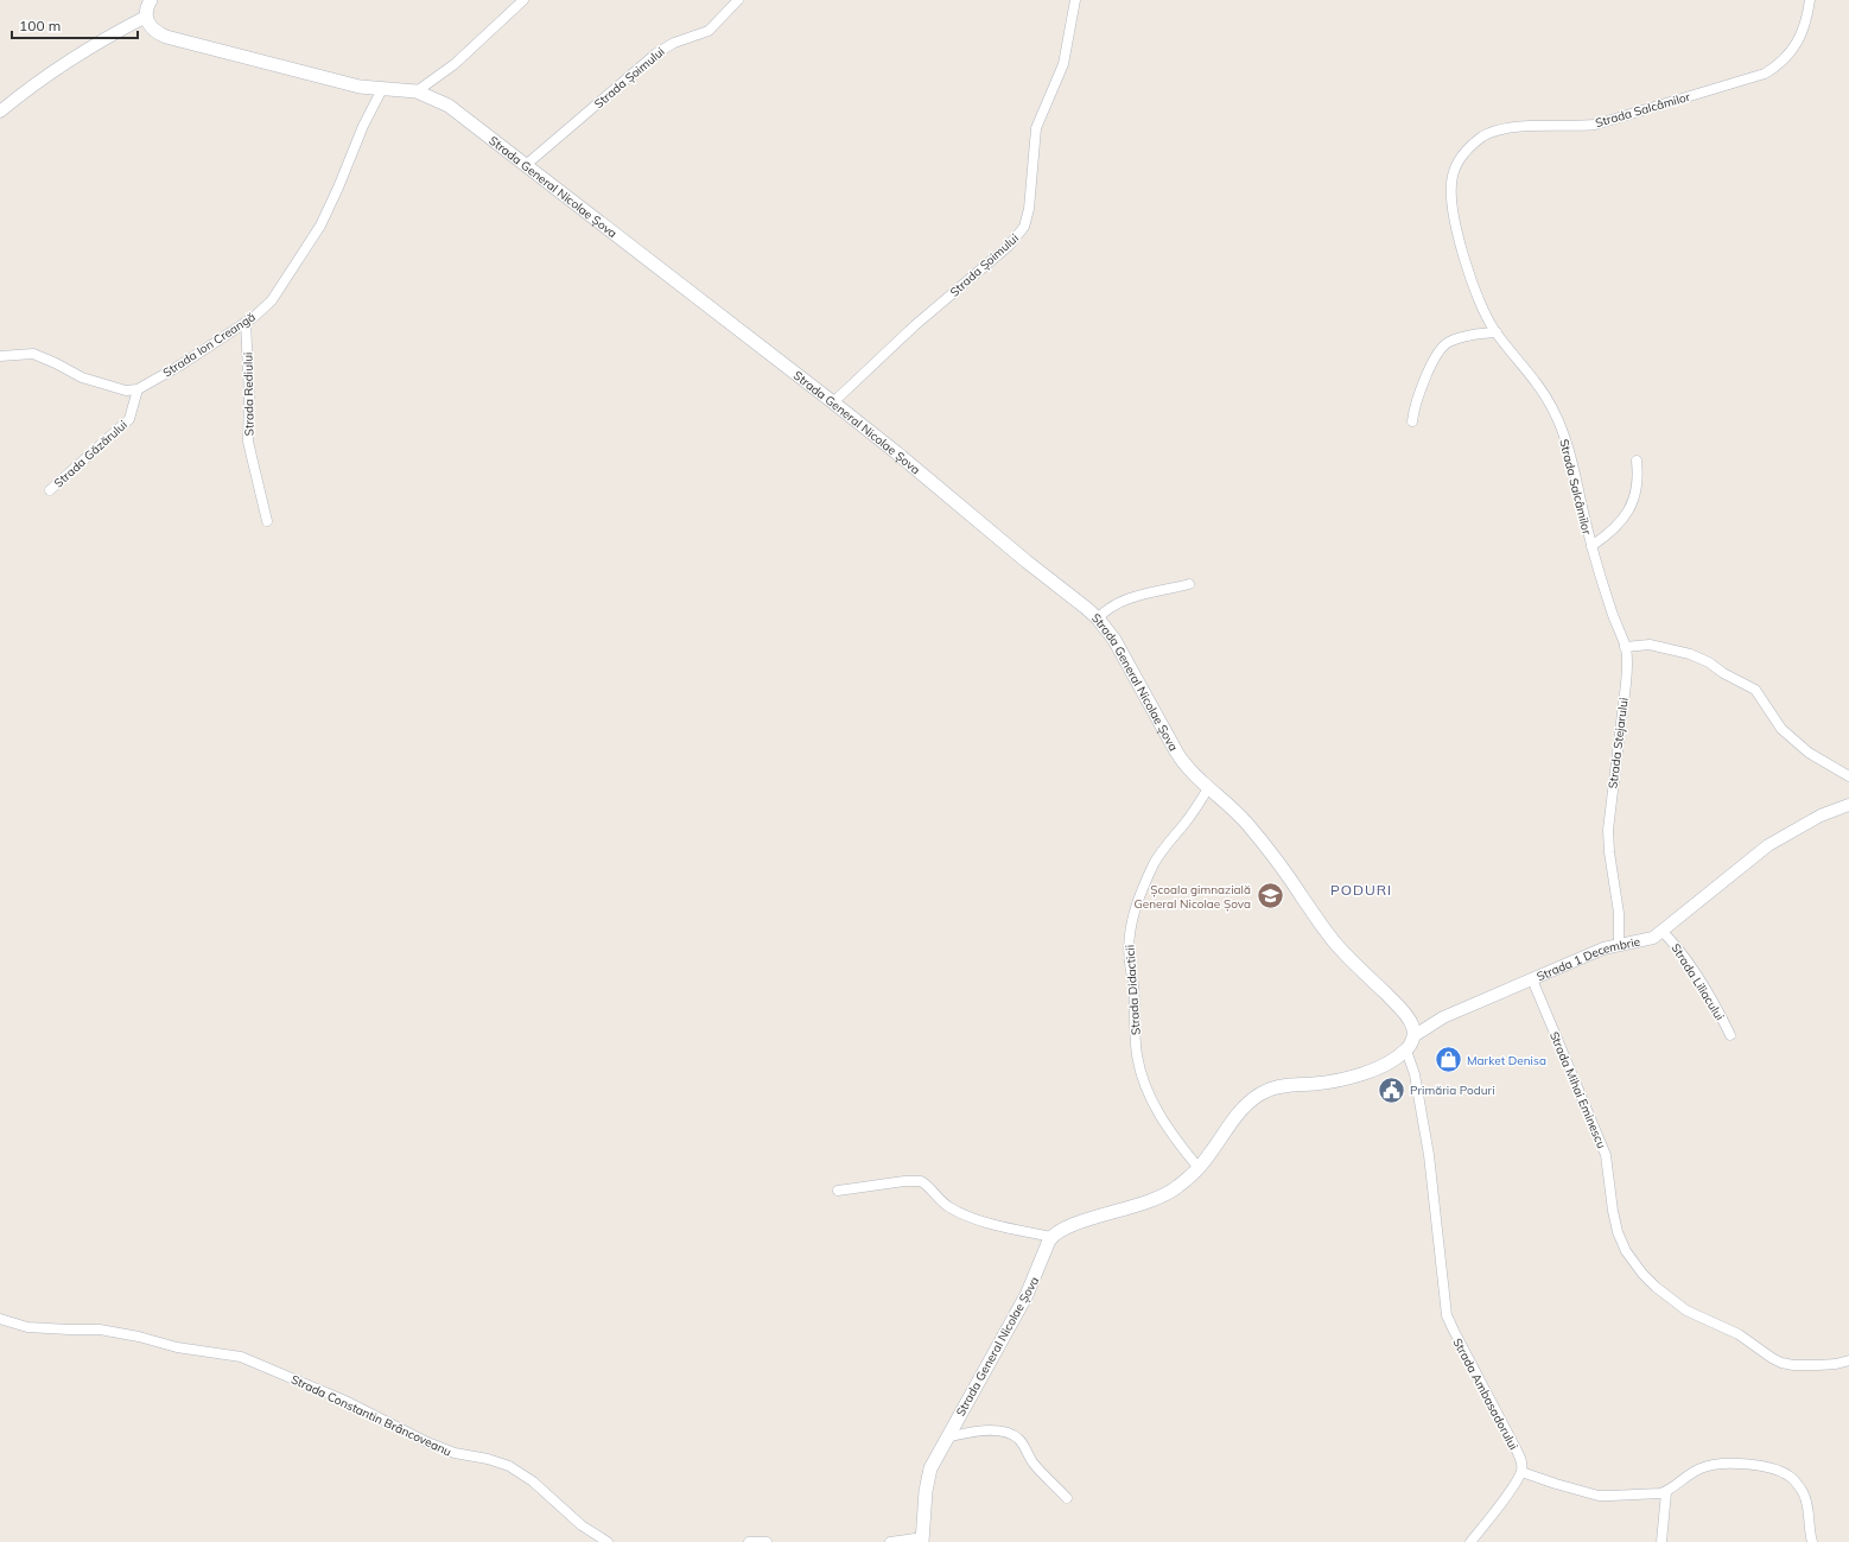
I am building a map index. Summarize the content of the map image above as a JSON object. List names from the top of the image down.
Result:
{
  "streets": {
    "main road": ["Strada General Nicolae Șova"],
    "street": [
      "Strada Șoimului",
      "Strada Salcâmilor",
      "Strada Ion Creangă",
      "Strada Rediului",
      "Strada Găzărului",
      "Strada Stejarului",
      "Strada 1 Decembrie",
      "Strada Liliacului",
      "Strada Didacticii",
      "Strada Mihai Eminescu",
      "Strada Ambasadorului",
      "Strada Constantin Brâncoveanu"
    ]
  },
  "crossings": [
    ["Strada Șoimului", "Strada General Nicolae Șova"],
    ["Strada Salcâmilor", "Strada Stejarului"],
    ["Strada General Nicolae Șova", "Strada Ion Creangă"],
    ["Strada General Nicolae Șova", "Strada 1 Decembrie"],
    ["Strada General Nicolae Șova", "Strada Didacticii"],
    ["Strada Ion Creangă", "Strada Rediului"],
    ["Strada Ion Creangă", "Strada Găzărului"],
    ["Strada Stejarului", "Strada 1 Decembrie"],
    ["Strada 1 Decembrie", "Strada Liliacului"],
    ["Strada 1 Decembrie", "Strada Mihai Eminescu"]
  ],
  "districts": ["PODURI"],
  "places": {
    "school or university": ["Școala gimnazială General Nicolae Șova"],
    "shop": ["Market Denisa"],
    "public building": ["Primăria Poduri"]
  },
  "scale_bar": "100 m"
}
